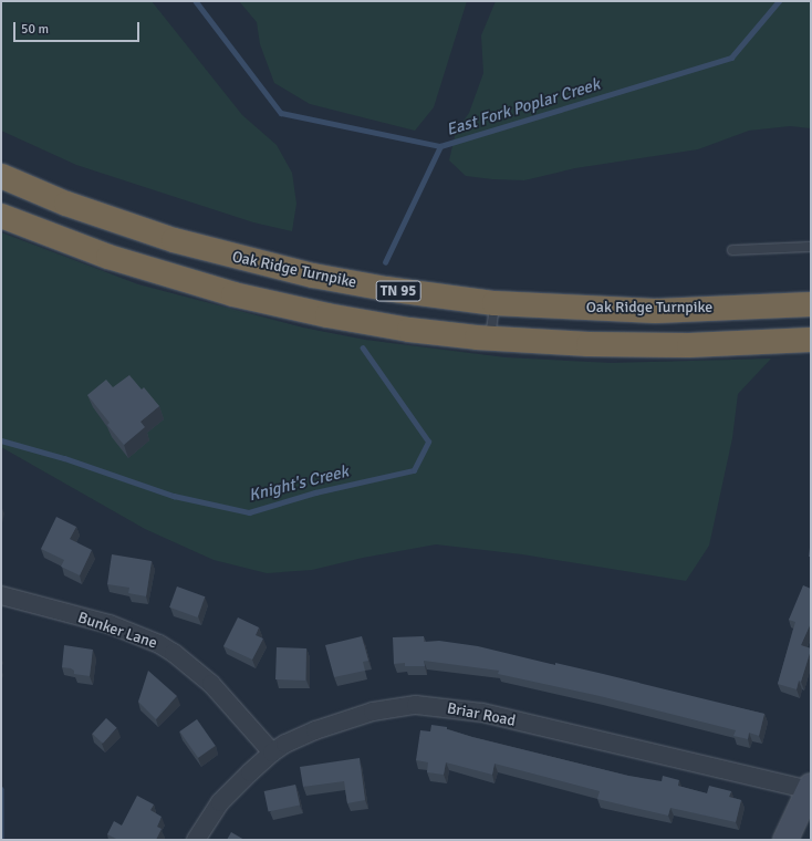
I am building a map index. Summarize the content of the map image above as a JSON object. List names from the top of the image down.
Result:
{
  "streets": {
    "highway": ["Oak Ridge Turnpike", "TN 95"],
    "street": ["Bunker Lane", "Briar Road"]
  },
  "crossings": [
    ["Bunker Lane", "Briar Road"]
  ],
  "water": ["East Fork Poplar Creek", "Knight's Creek"],
  "scale_bar": "50 m"
}
